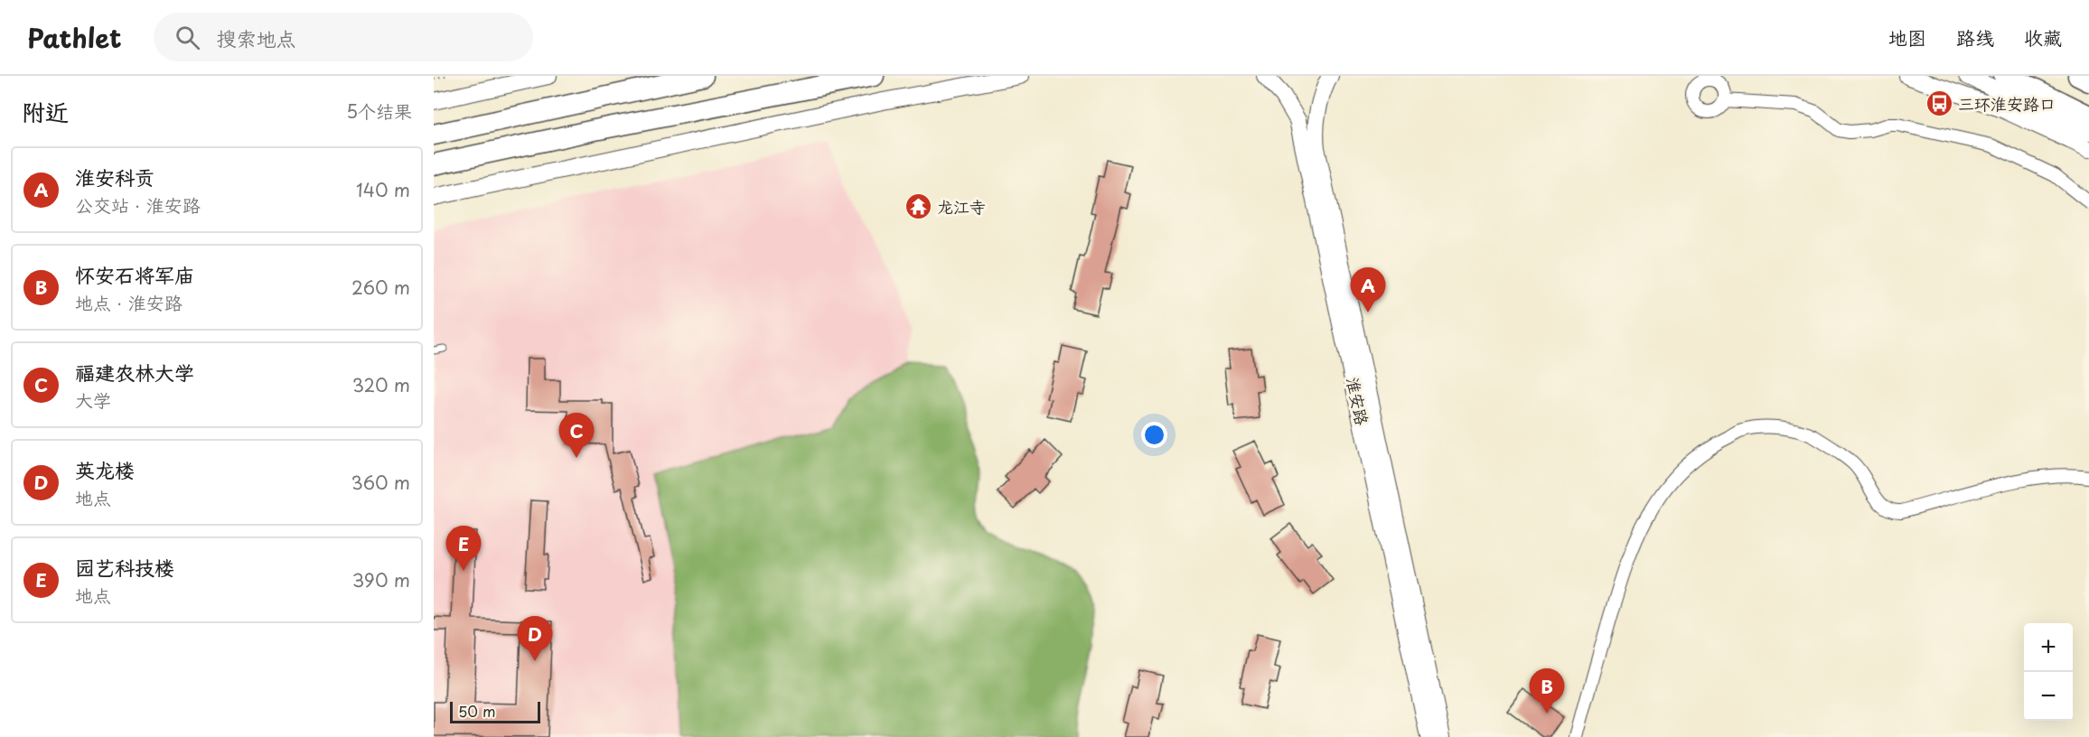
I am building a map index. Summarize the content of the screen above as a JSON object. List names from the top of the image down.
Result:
{
  "streets": {
    "main road": ["淮安路"]
  },
  "places": {
    "bus stop": ["三环淮安路口"],
    "temple": ["龙江寺"]
  },
  "scale_bar": "50 m",
  "page": {
    "header": "Pathlet",
    "search": "搜索地点",
    "nav": ["地图", "路线", "收藏"],
    "heading": ["附近", "5个结果"],
    "list": [
      {
        "mark": "A",
        "name": "淮安科贡",
        "note": "公交站 · 淮安路",
        "value": "140 m"
      },
      {
        "mark": "B",
        "name": "怀安石将军庙",
        "note": "地点 · 淮安路",
        "value": "260 m"
      },
      {
        "mark": "C",
        "name": "福建农林大学",
        "note": "大学",
        "value": "320 m"
      },
      {
        "mark": "D",
        "name": "英龙楼",
        "note": "地点",
        "value": "360 m"
      },
      {
        "mark": "E",
        "name": "园艺科技楼",
        "note": "地点",
        "value": "390 m"
      }
    ],
    "pins": [
      "A",
      "C",
      "E",
      "D",
      "B"
    ],
    "map_buttons": ["+", "−"],
    "scale": "50 m"
  }
}
